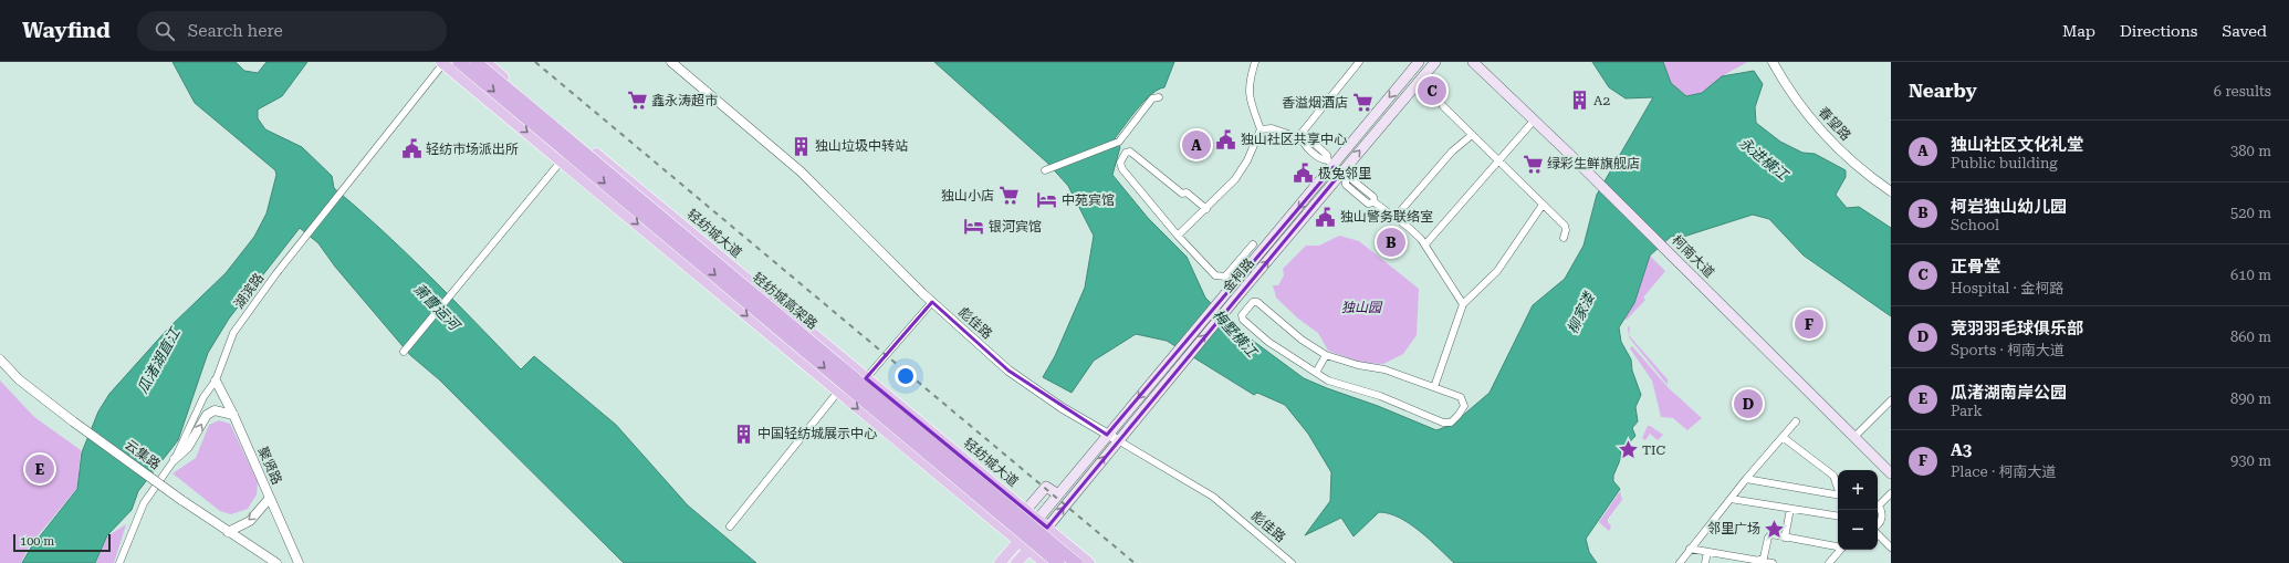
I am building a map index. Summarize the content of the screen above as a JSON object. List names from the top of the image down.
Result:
{
  "streets": {
    "highway": ["轻纺城高架路"],
    "main road": ["轻纺城大道", "柯南大道", "金柯路"],
    "street": [
      "春望路",
      "湖滨路",
      "彪佳路",
      "云集路",
      "聚贤路"
    ]
  },
  "crossings": [
    ["轻纺城大道", "金柯路"],
    ["金柯路", "彪佳路"],
    ["湖滨路", "聚贤路"]
  ],
  "water": [
    "永进横江",
    "萧曹运河",
    "柳家溇",
    "梅墅横江",
    "瓜渚湖直江"
  ],
  "parks": ["独山园"],
  "places": {
    "supermarket": [
      "鑫永涛超市",
      "香溢烟酒店",
      "绿彩生鲜旗舰店",
      "独山小店"
    ],
    "building": ["A2", "独山垃圾中转站", "中国轻纺城展示中心"],
    "public building": [
      "独山社区共享中心",
      "轻纺市场派出所",
      "极兔邻里",
      "独山警务联络室"
    ],
    "hotel": ["中苑宾馆", "银河宾馆"],
    "place": ["TIC", "邻里广场"]
  },
  "scale_bar": "100 m",
  "page": {
    "header": "Wayfind",
    "search": "Search here",
    "nav": ["Map", "Directions", "Saved"],
    "heading": ["Nearby", "6 results"],
    "pins": [
      "C",
      "A",
      "B",
      "F",
      "D",
      "E"
    ],
    "list": [
      {
        "mark": "A",
        "name": "独山社区文化礼堂",
        "note": "Public building",
        "value": "380 m"
      },
      {
        "mark": "B",
        "name": "柯岩独山幼儿园",
        "note": "School",
        "value": "520 m"
      },
      {
        "mark": "C",
        "name": "正骨堂",
        "note": "Hospital · 金柯路",
        "value": "610 m"
      },
      {
        "mark": "D",
        "name": "竞羽羽毛球俱乐部",
        "note": "Sports · 柯南大道",
        "value": "860 m"
      },
      {
        "mark": "E",
        "name": "瓜渚湖南岸公园",
        "note": "Park",
        "value": "890 m"
      },
      {
        "mark": "F",
        "name": "A3",
        "note": "Place · 柯南大道",
        "value": "930 m"
      }
    ],
    "map_buttons": ["+", "−"],
    "scale": "100 m"
  }
}
